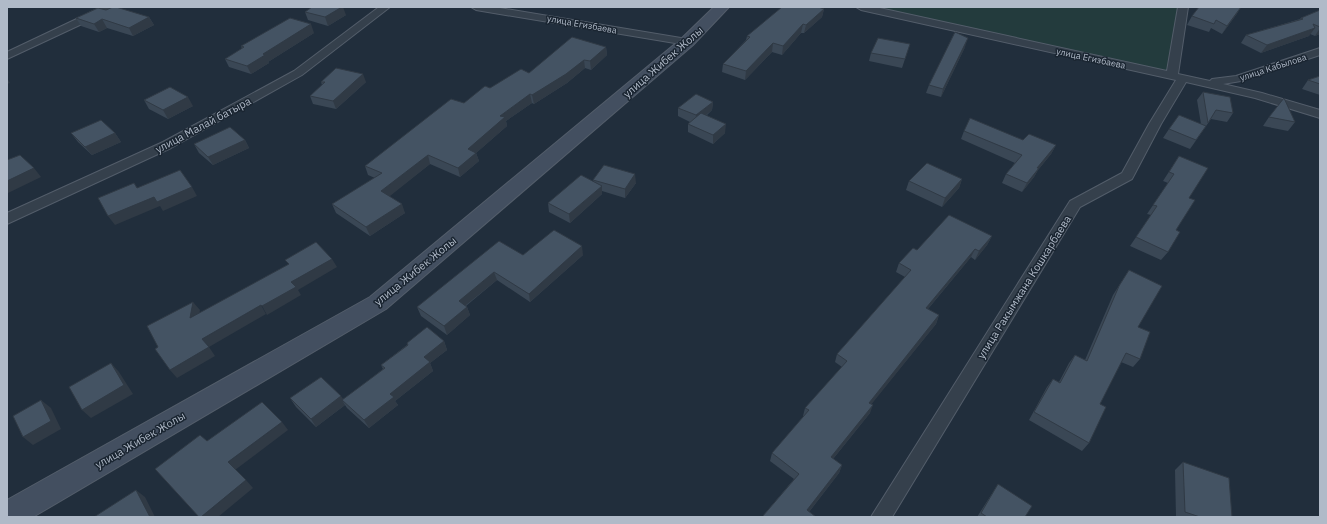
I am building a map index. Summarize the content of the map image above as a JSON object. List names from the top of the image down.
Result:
{
  "streets": {
    "main road": ["улица Жибек Жолы"],
    "street": [
      "улица Егизбаева",
      "улица Кабылова",
      "улица Малай батыра",
      "улица Ракымжана Кошкарбаева"
    ]
  },
  "crossings": [
    ["улица Егизбаева", "улица Жибек Жолы"],
    ["улица Егизбаева", "улица Кабылова"],
    ["улица Егизбаева", "улица Ракымжана Кошкарбаева"]
  ]
}
